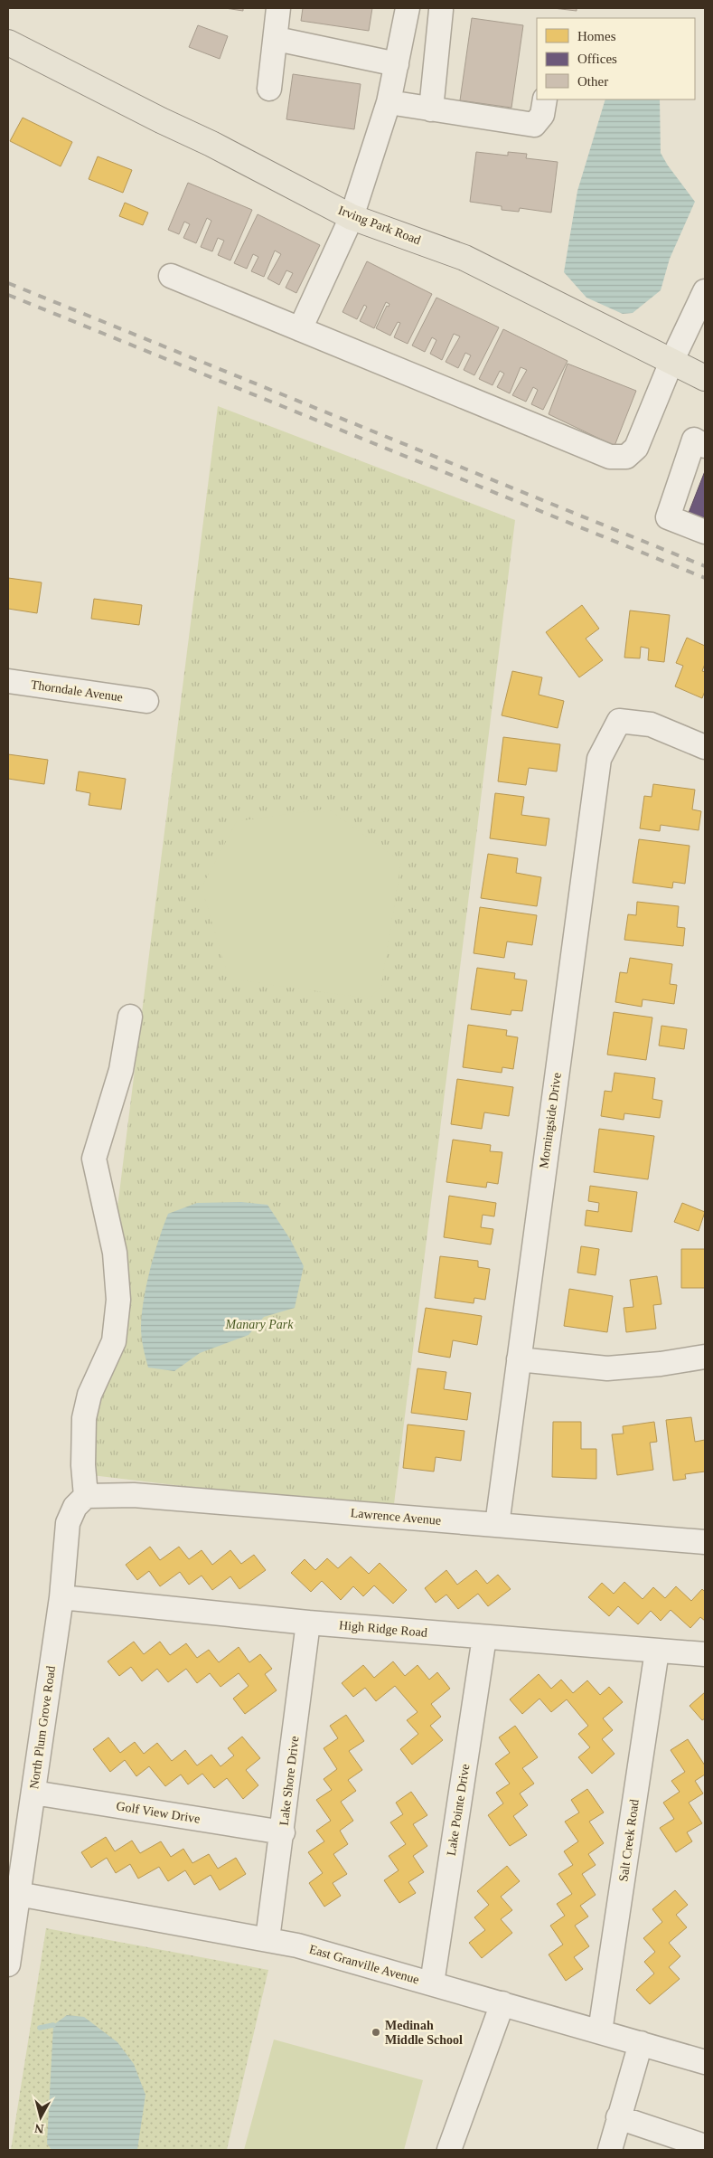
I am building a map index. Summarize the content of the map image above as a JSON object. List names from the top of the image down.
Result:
{
  "streets": {
    "main road": ["Irving Park Road"],
    "street": [
      "Thorndale Avenue",
      "Morningside Drive",
      "Lawrence Avenue",
      "High Ridge Road",
      "North Plum Grove Road",
      "Lake Shore Drive",
      "Lake Pointe Drive",
      "Golf View Drive",
      "Salt Creek Road",
      "East Granville Avenue"
    ]
  },
  "crossings": [
    ["Morningside Drive", "Lawrence Avenue"],
    ["Lawrence Avenue", "North Plum Grove Road"],
    ["High Ridge Road", "North Plum Grove Road"],
    ["High Ridge Road", "Lake Shore Drive"],
    ["High Ridge Road", "Lake Pointe Drive"],
    ["High Ridge Road", "Salt Creek Road"],
    ["North Plum Grove Road", "Golf View Drive"],
    ["North Plum Grove Road", "East Granville Avenue"],
    ["Lake Shore Drive", "Golf View Drive"],
    ["Lake Shore Drive", "East Granville Avenue"],
    ["Lake Pointe Drive", "East Granville Avenue"],
    ["Salt Creek Road", "East Granville Avenue"]
  ],
  "parks": ["Manary Park"],
  "places": ["Medinah Middle School"],
  "legend": ["Homes", "Offices", "Other"],
  "north": "bottom"
}
